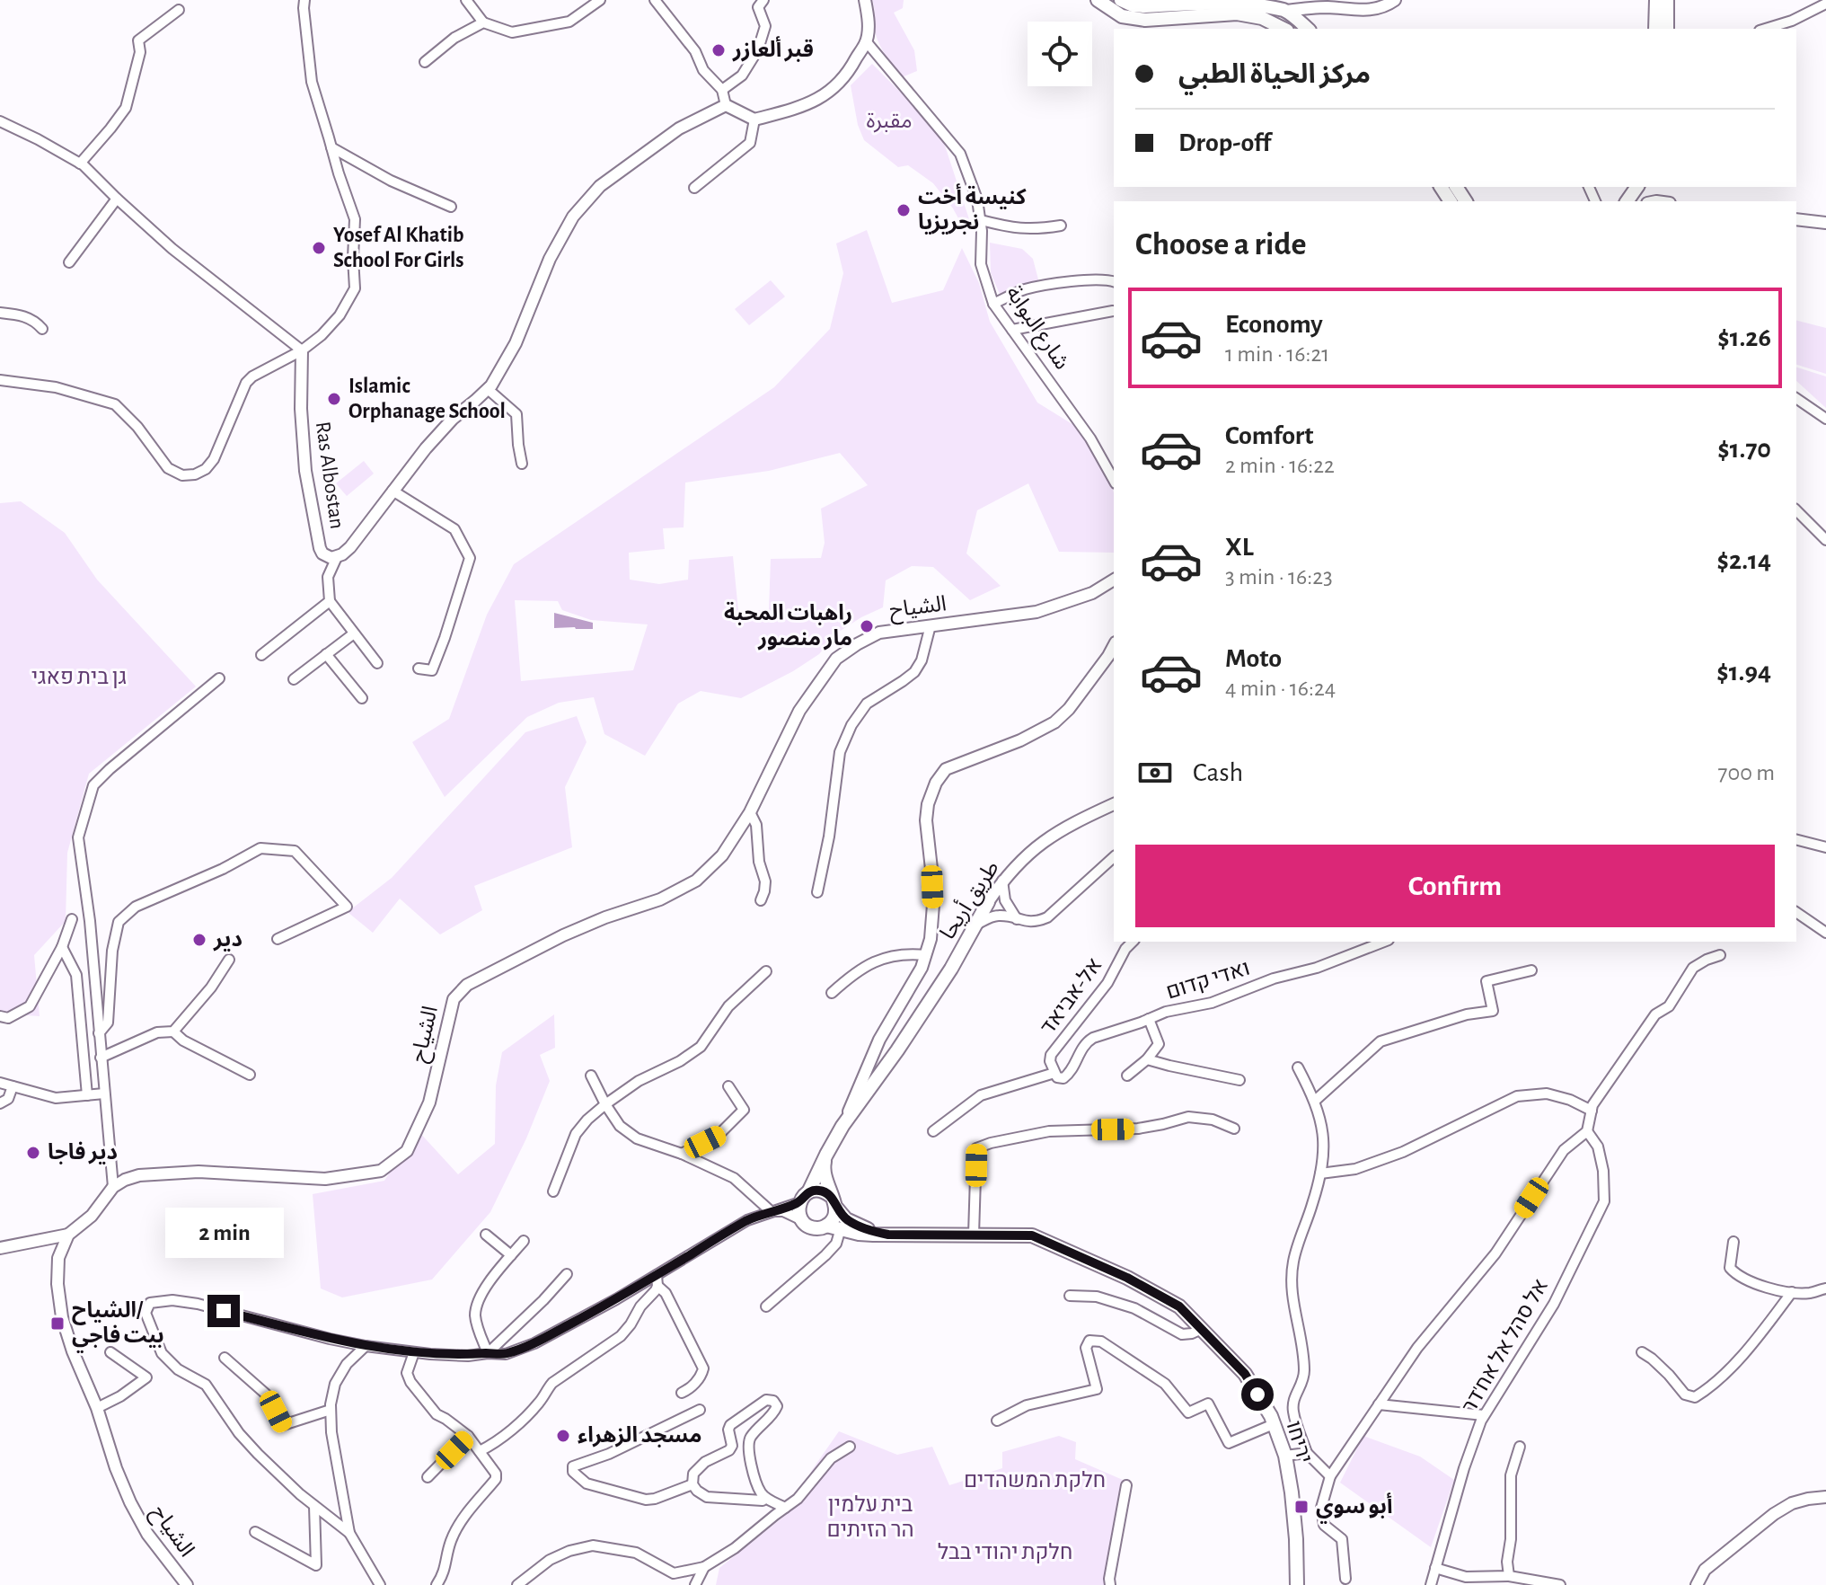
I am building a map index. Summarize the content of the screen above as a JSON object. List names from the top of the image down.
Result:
{
  "streets": {
    "main road": ["طريق أريحا", "יריחו"],
    "street": [
      "شارع البوابة",
      "Ras Albostan",
      "الشياح",
      "ואדי קדום",
      "אל-אביאד",
      "אל סהל אל אח'דר"
    ]
  },
  "crossings": [
    ["ואדי קדום", "אל-אביאד"]
  ],
  "parks": [
    "مقبرة",
    "גן בית פאגי",
    "חלקת המשהדים",
    "בית עלמין הר הזיתים",
    "חלקת יהודי בבל"
  ],
  "places": {
    "other": [
      "قبر ألعازر",
      "كنيسة أخت نجريزيا",
      "Yosef Al Khatib School For Girls",
      "Islamic Orphanage School",
      "راهبات المحبة مار منصور",
      "دير",
      "دير فاجا",
      "مسجد الزهراء"
    ],
    "transit": ["الشياح/ بيت فاجي", "أبو سوي"]
  },
  "page": {
    "banner": ["مركز الحياة الطبي", "Drop-off"],
    "heading": "Choose a ride",
    "list": [
      {
        "name": "Economy",
        "note": "1 min · 16:21",
        "value": "$1.26"
      },
      {
        "name": "Comfort",
        "note": "2 min · 16:22",
        "value": "$1.70"
      },
      {
        "name": "XL",
        "note": "3 min · 16:23",
        "value": "$2.14"
      },
      {
        "name": "Moto",
        "note": "4 min · 16:24",
        "value": "$1.94"
      }
    ],
    "pay": ["Cash", "700 m"],
    "buttons": "Confirm",
    "bubble": "2 min"
  }
}
